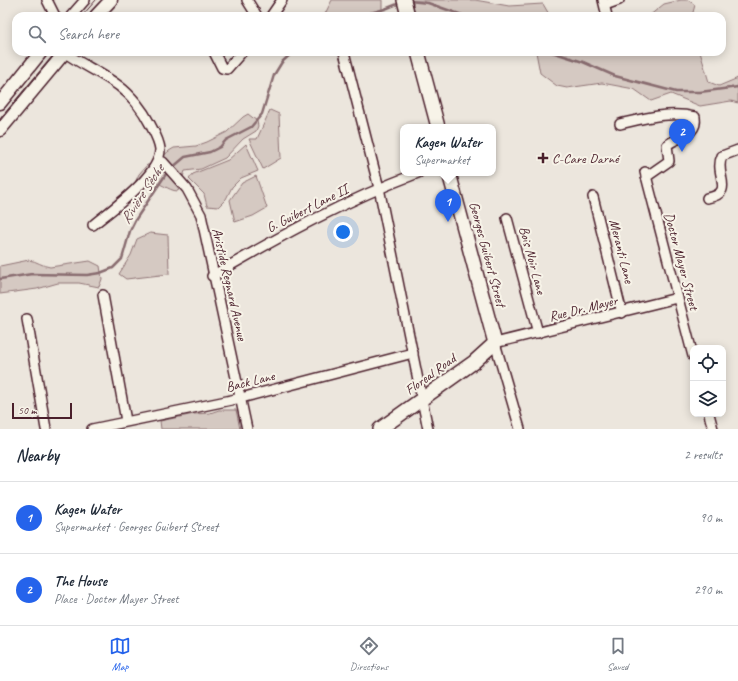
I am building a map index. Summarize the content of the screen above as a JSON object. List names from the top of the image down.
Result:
{
  "streets": {
    "main road": ["Georges Guibert Street", "Floreal Road"],
    "street": [
      "G. Guibert Lane II",
      "Meranti Lane",
      "Bois Noir Lane",
      "Doctor Mayer Street",
      "Aristide Regnard Avenue",
      "Rue Dr. Mayer",
      "Back Lane"
    ]
  },
  "crossings": [
    ["G. Guibert Lane II", "Aristide Regnard Avenue"],
    ["Meranti Lane", "Rue Dr. Mayer"],
    ["Georges Guibert Street", "Rue Dr. Mayer"],
    ["Georges Guibert Street", "Floreal Road"],
    ["Bois Noir Lane", "Rue Dr. Mayer"],
    ["Doctor Mayer Street", "Rue Dr. Mayer"],
    ["Aristide Regnard Avenue", "Back Lane"],
    ["Rue Dr. Mayer", "Floreal Road"]
  ],
  "water": ["Rivière Sèche"],
  "places": {
    "health": ["C-Care Darné"]
  },
  "scale_bar": "50 m",
  "page": {
    "search": "Search here",
    "pins": ["2", "1"],
    "popup": ["Kagen Water", "Supermarket"],
    "scale": "50 m",
    "heading": ["Nearby", "2 results"],
    "list": [
      {
        "mark": "1",
        "name": "Kagen Water",
        "note": "Supermarket · Georges Guibert Street",
        "value": "90 m"
      },
      {
        "mark": "2",
        "name": "The House",
        "note": "Place · Doctor Mayer Street",
        "value": "290 m"
      }
    ],
    "nav": ["Map", "Directions", "Saved"]
  }
}
